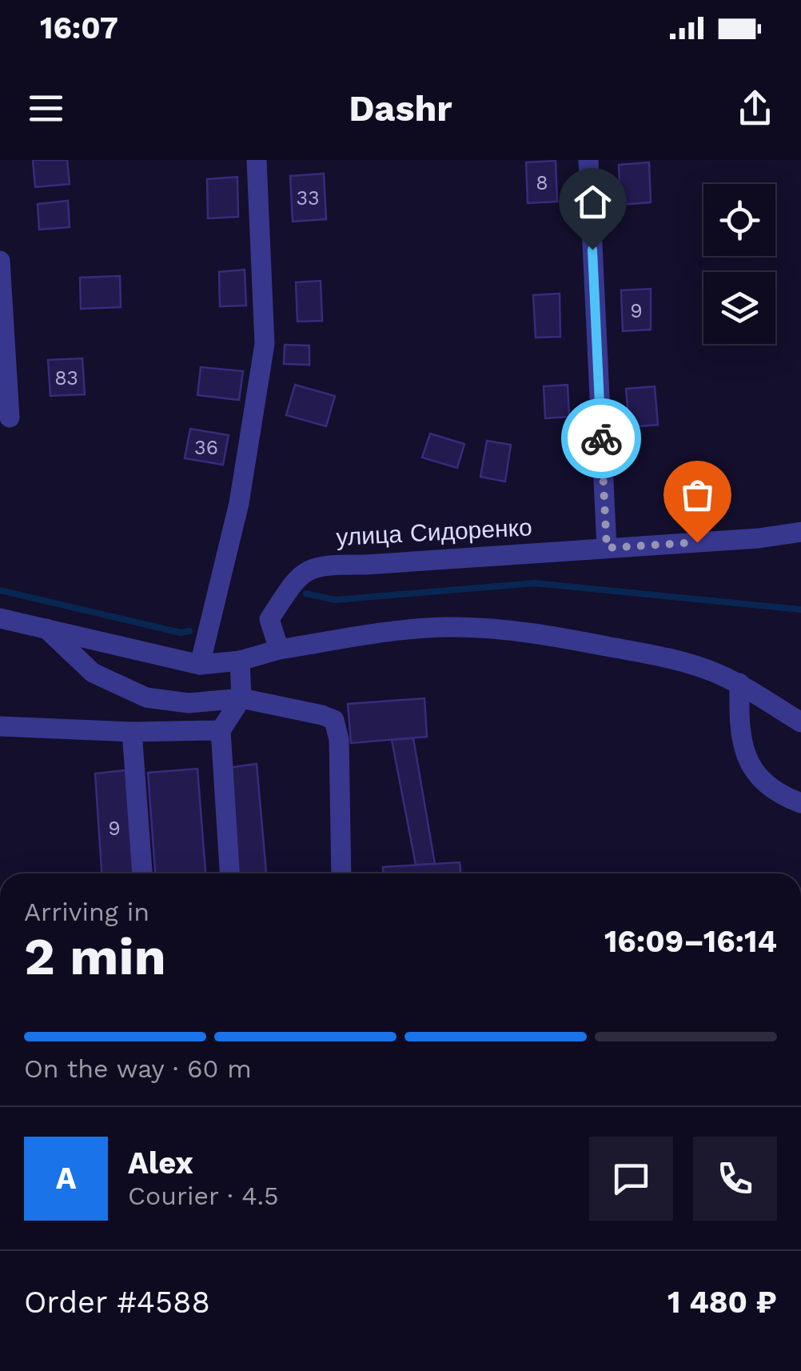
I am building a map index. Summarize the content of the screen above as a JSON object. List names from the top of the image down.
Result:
{
  "streets": {
    "street": ["улица Сидоренко"]
  },
  "house_numbers": [
    "8",
    "33",
    "9",
    "83",
    "36",
    "9"
  ],
  "page": {
    "status": "16:07",
    "header": "Dashr",
    "heading": ["2 min", "Arriving in", "16:09–16:14"],
    "panel": [
      "Alex",
      "Courier · 4.5",
      "Order #4588",
      "1 480 ₽"
    ],
    "bar": "On the way · 60 m",
    "round": "A"
  }
}
